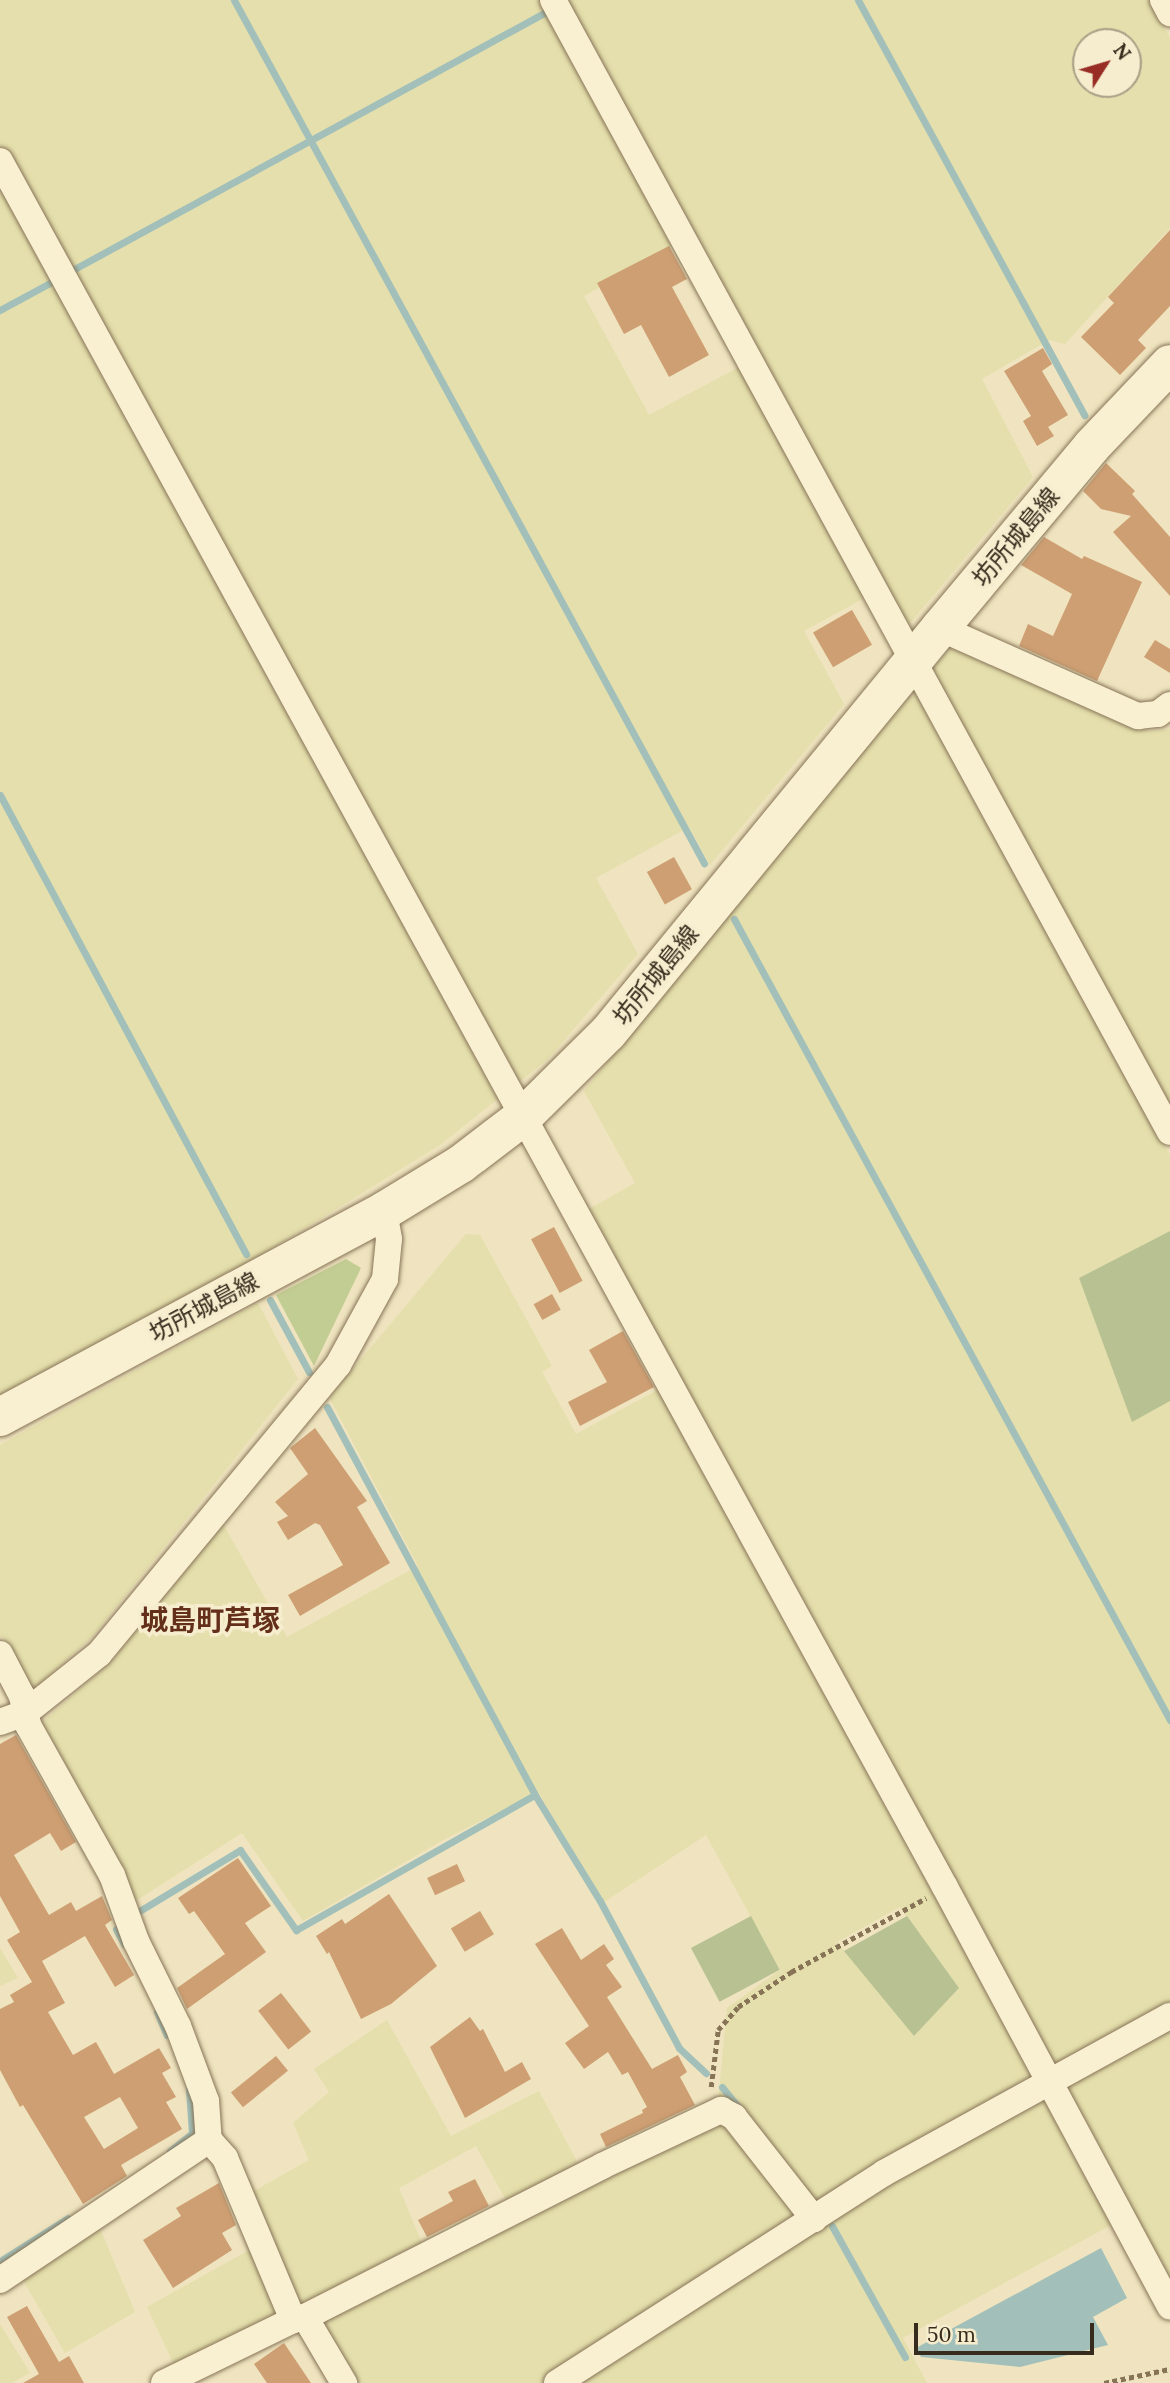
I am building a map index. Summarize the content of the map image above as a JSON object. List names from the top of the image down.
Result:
{
  "streets": {
    "main road": ["坊所城島線"]
  },
  "districts": ["城島町芦塚"],
  "scale_bar": "50 m",
  "north": "top right"
}
